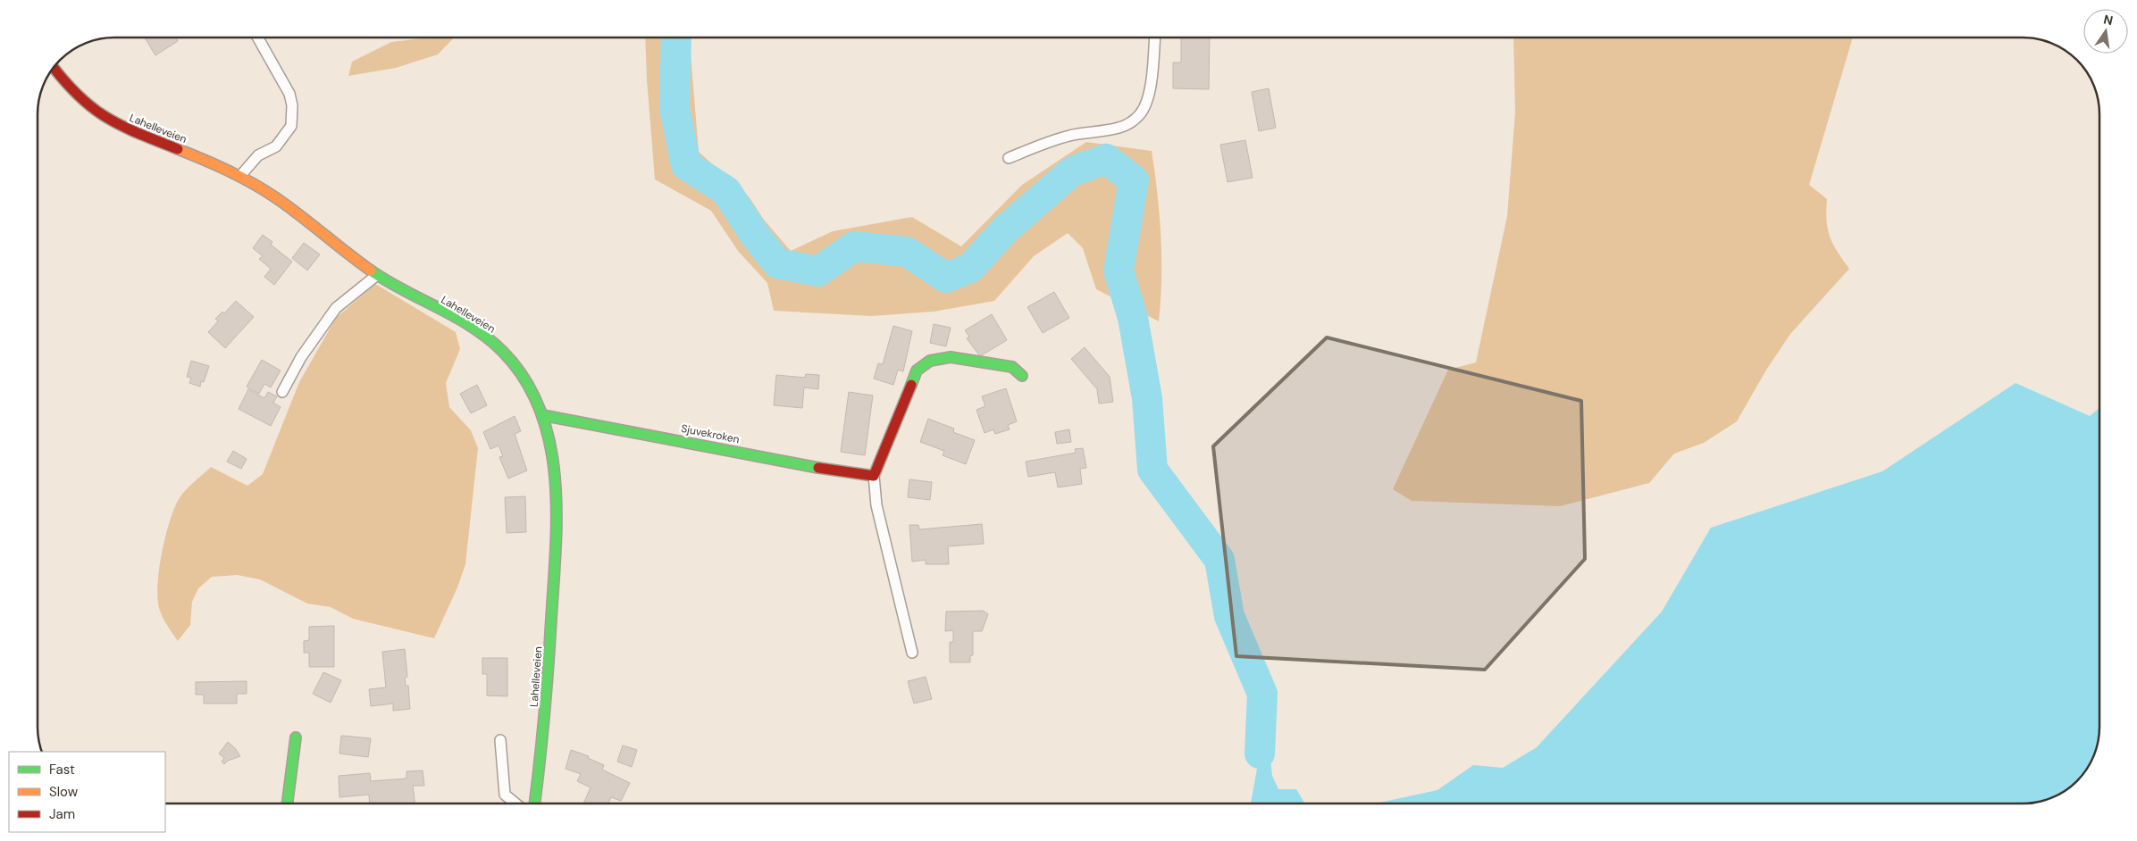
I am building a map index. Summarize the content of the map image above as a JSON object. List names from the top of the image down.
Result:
{
  "streets": {
    "street": ["Lahelleveien", "Sjuvekroken"]
  },
  "crossings": [
    ["Lahelleveien", "Sjuvekroken"]
  ],
  "legend": ["Fast", "Slow", "Jam"],
  "north": "top"
}
